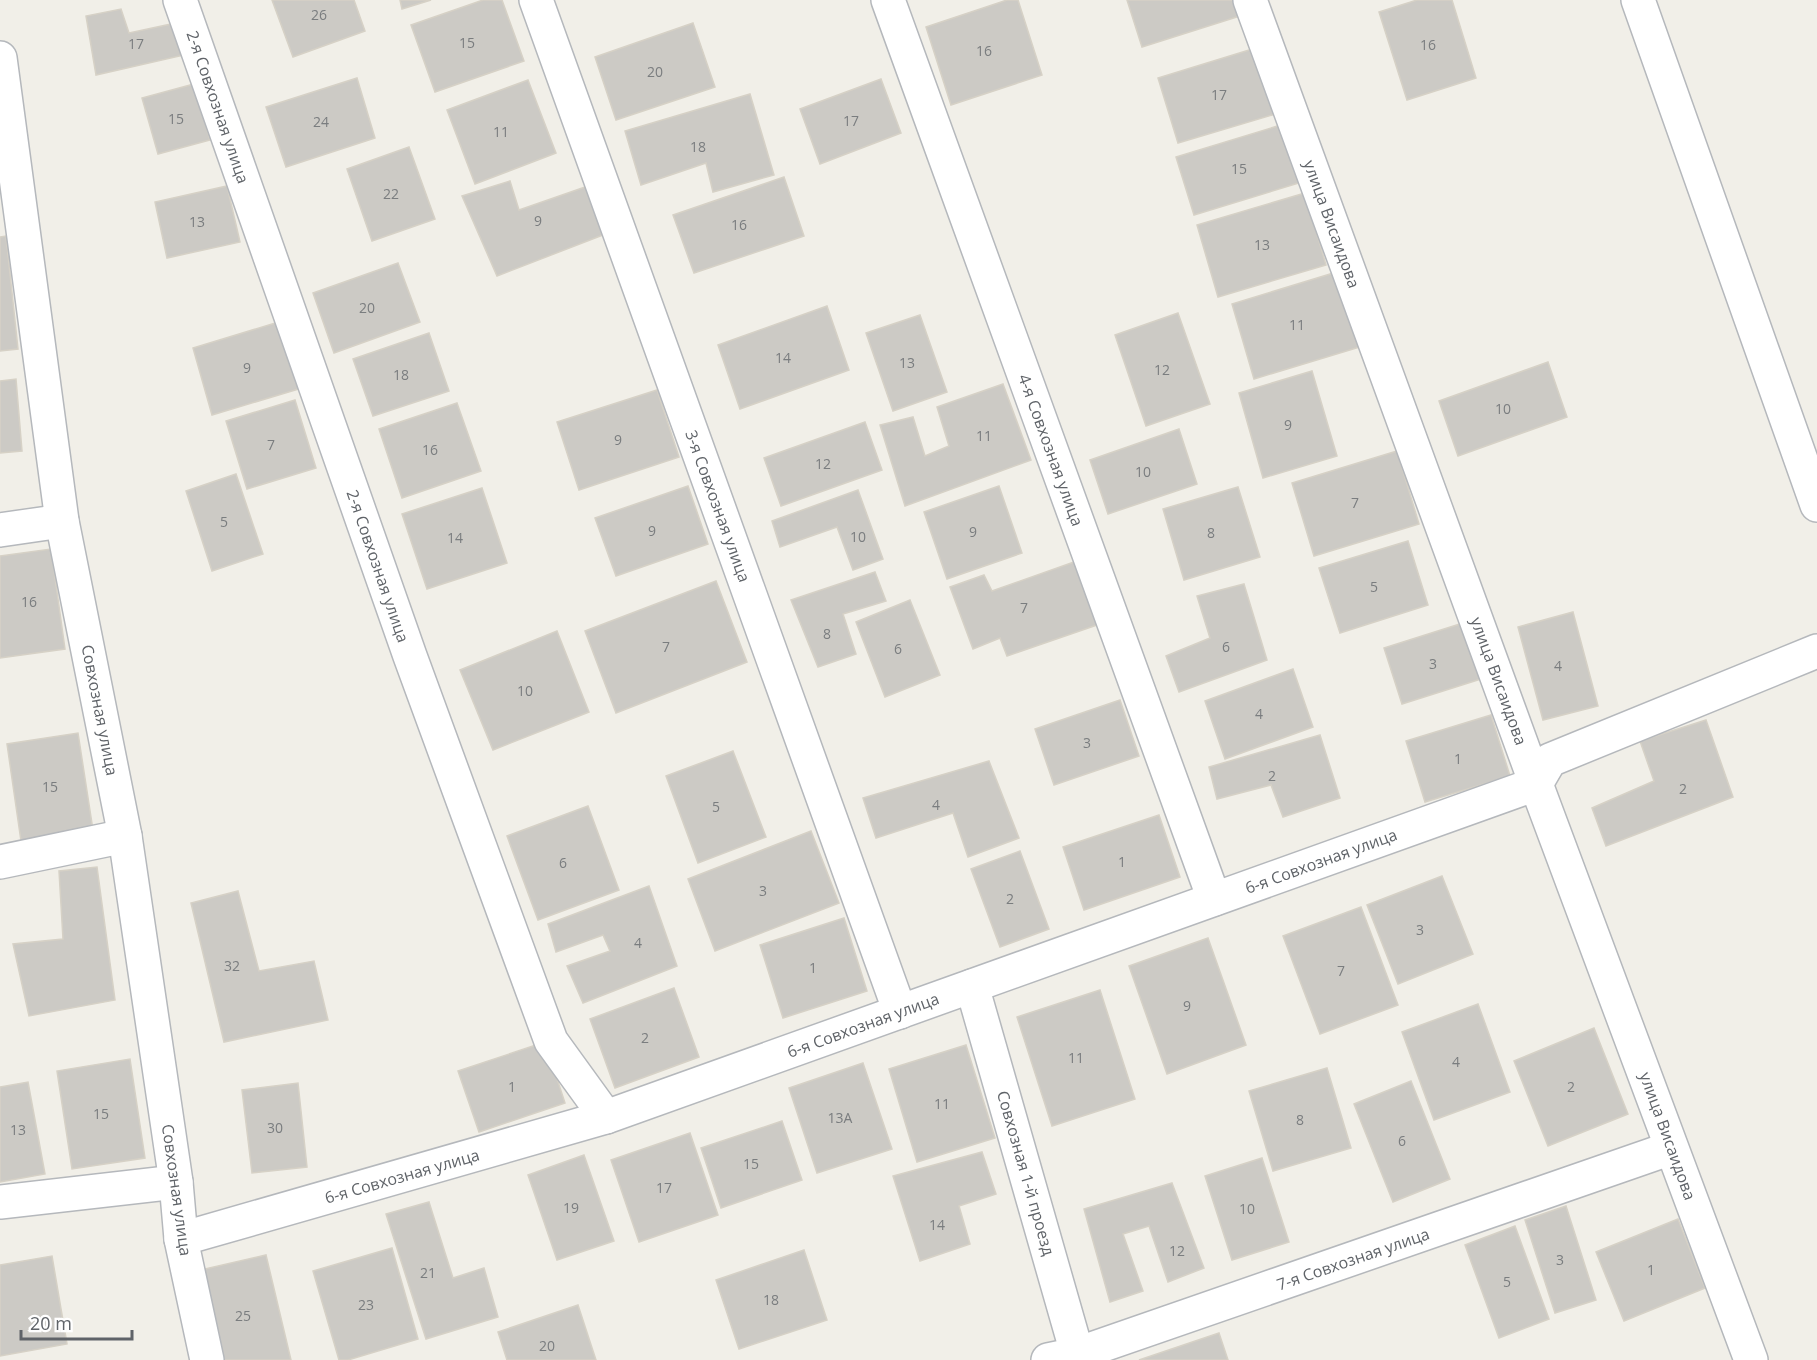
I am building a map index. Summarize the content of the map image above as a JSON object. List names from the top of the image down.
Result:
{
  "streets": {
    "street": [
      "2-я Совхозная улица",
      "улица Висаидова",
      "4-я Совхозная улица",
      "3-я Совхозная улица",
      "Совхозная улица",
      "6-я Совхозная улица",
      "Совхозная 1-й проезд",
      "7-я Совхозная улица"
    ]
  },
  "crossings": [
    ["2-я Совхозная улица", "6-я Совхозная улица"],
    ["улица Висаидова", "6-я Совхозная улица"],
    ["4-я Совхозная улица", "6-я Совхозная улица"],
    ["3-я Совхозная улица", "6-я Совхозная улица"],
    ["Совхозная улица", "6-я Совхозная улица"],
    ["6-я Совхозная улица", "Совхозная 1-й проезд"],
    ["Совхозная 1-й проезд", "7-я Совхозная улица"]
  ],
  "house_numbers": [
    "26",
    "15",
    "17",
    "16",
    "16",
    "20",
    "17",
    "15",
    "17",
    "24",
    "11",
    "18",
    "15",
    "22",
    "9",
    "13",
    "16",
    "13",
    "20",
    "11",
    "14",
    "13",
    "9",
    "12",
    "18",
    "10",
    "9",
    "11",
    "9",
    "7",
    "16",
    "12",
    "10",
    "7",
    "5",
    "9",
    "9",
    "8",
    "10",
    "14",
    "5",
    "16",
    "7",
    "8",
    "7",
    "6",
    "6",
    "3",
    "4",
    "10",
    "4",
    "3",
    "1",
    "2",
    "15",
    "2",
    "4",
    "5",
    "1",
    "6",
    "3",
    "2",
    "3",
    "4",
    "32",
    "1",
    "7",
    "9",
    "2",
    "11",
    "4",
    "1",
    "2",
    "11",
    "15",
    "13А",
    "8",
    "30",
    "13",
    "6",
    "15",
    "17",
    "19",
    "10",
    "14",
    "12",
    "3",
    "1",
    "21",
    "5",
    "18",
    "23",
    "25",
    "20"
  ],
  "scale_bar": "20 m"
}
